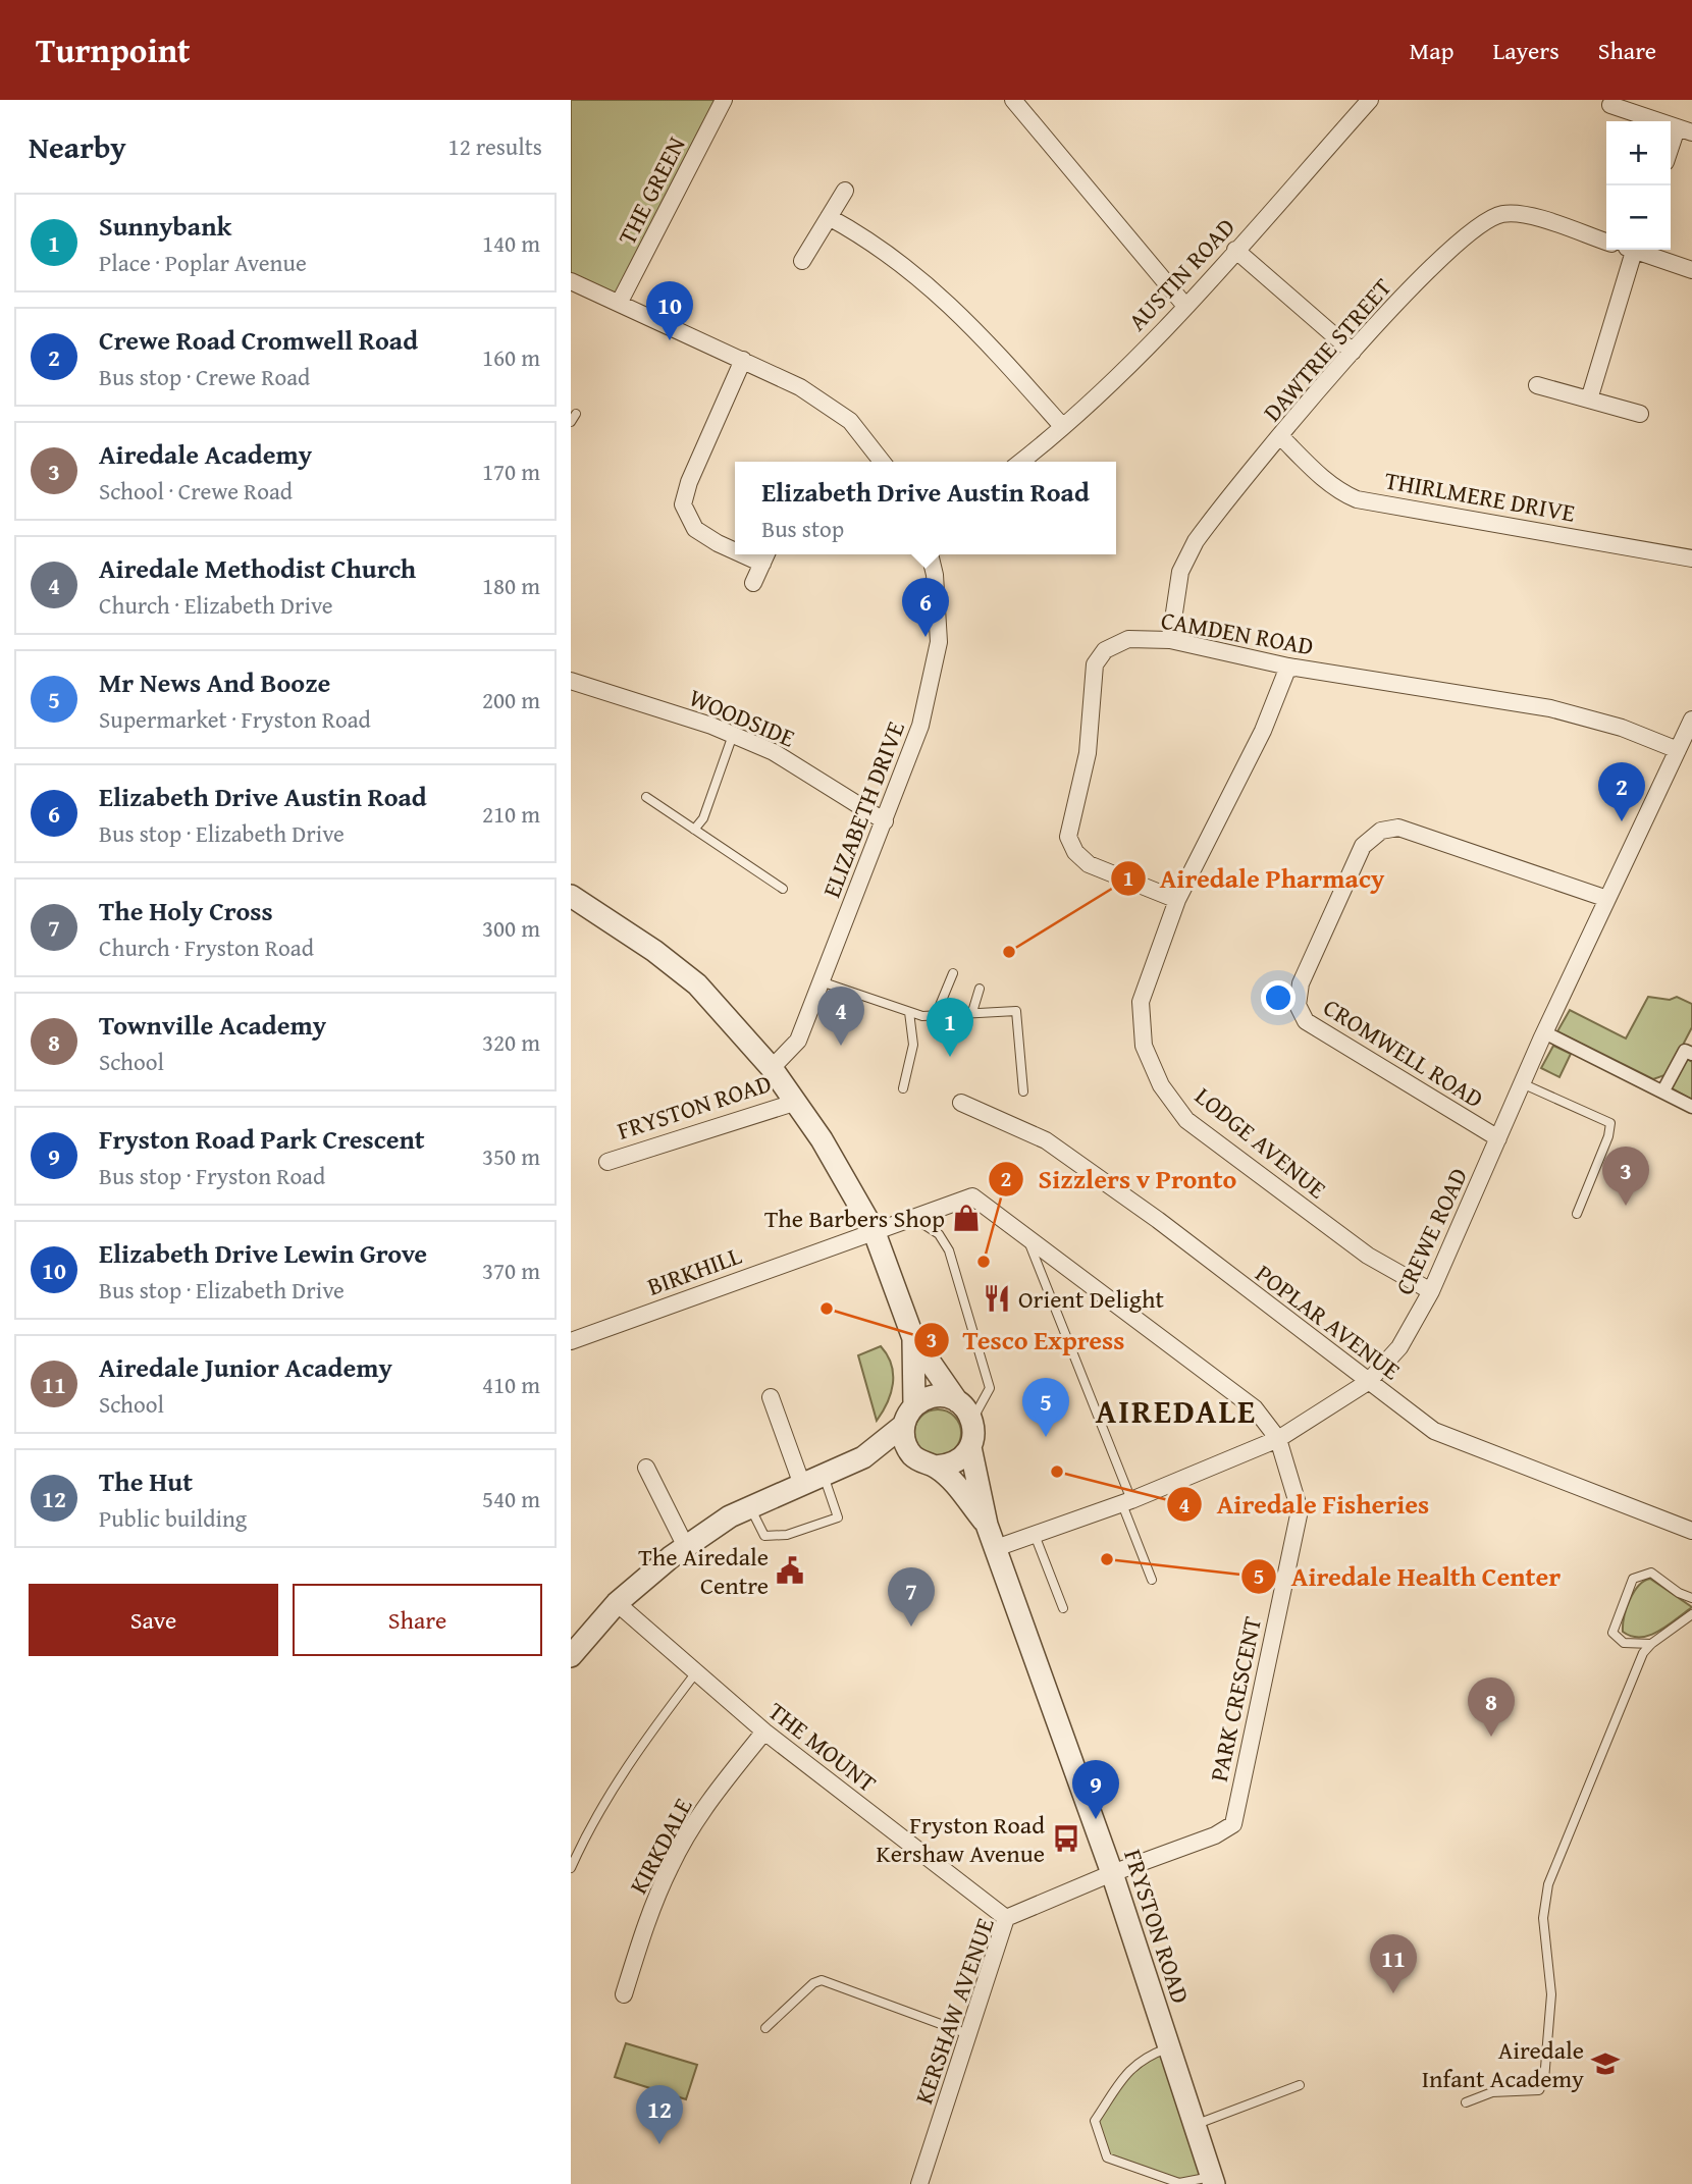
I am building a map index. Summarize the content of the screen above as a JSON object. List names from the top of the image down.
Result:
{
  "streets": {
    "street": [
      "THE GREEN",
      "AUSTIN ROAD",
      "DAWTRIE STREET",
      "THIRLMERE DRIVE",
      "CAMDEN ROAD",
      "WOODSIDE",
      "ELIZABETH DRIVE",
      "CROMWELL ROAD",
      "FRYSTON ROAD",
      "LODGE AVENUE",
      "CREWE ROAD",
      "BIRKHILL",
      "POPLAR AVENUE",
      "PARK CRESCENT",
      "THE MOUNT",
      "KIRKDALE",
      "KERSHAW AVENUE"
    ]
  },
  "crossings": [
    ["DAWTRIE STREET", "THIRLMERE DRIVE"],
    ["DAWTRIE STREET", "CAMDEN ROAD"],
    ["CAMDEN ROAD", "LODGE AVENUE"],
    ["CAMDEN ROAD", "CREWE ROAD"],
    ["WOODSIDE", "ELIZABETH DRIVE"],
    ["ELIZABETH DRIVE", "FRYSTON ROAD"],
    ["CROMWELL ROAD", "CREWE ROAD"],
    ["FRYSTON ROAD", "CREWE ROAD"],
    ["FRYSTON ROAD", "BIRKHILL"],
    ["FRYSTON ROAD", "PARK CRESCENT"],
    ["FRYSTON ROAD", "KERSHAW AVENUE"],
    ["LODGE AVENUE", "CREWE ROAD"],
    ["CREWE ROAD", "POPLAR AVENUE"],
    ["CREWE ROAD", "PARK CRESCENT"],
    ["BIRKHILL", "PARK CRESCENT"],
    ["PARK CRESCENT", "KERSHAW AVENUE"],
    ["THE MOUNT", "KIRKDALE"],
    ["THE MOUNT", "KERSHAW AVENUE"]
  ],
  "districts": ["AIREDALE"],
  "places": {
    "other": [
      "Airedale Pharmacy",
      "Sizzlers v Pronto",
      "Tesco Express",
      "Airedale Fisheries",
      "Airedale Health Center"
    ],
    "shop": ["The Barbers Shop"],
    "restaurant": ["Orient Delight"],
    "public building": ["The Airedale Centre"],
    "bus stop": ["Fryston Road Kershaw Avenue"],
    "school or university": ["Airedale Infant Academy"]
  },
  "page": {
    "header": "Turnpoint",
    "nav": ["Map", "Layers", "Share"],
    "heading": ["Nearby", "12 results"],
    "map_buttons": ["+", "−"],
    "list": [
      {
        "mark": "1",
        "name": "Sunnybank",
        "note": "Place · Poplar Avenue",
        "value": "140 m"
      },
      {
        "mark": "2",
        "name": "Crewe Road Cromwell Road",
        "note": "Bus stop · Crewe Road",
        "value": "160 m"
      },
      {
        "mark": "3",
        "name": "Airedale Academy",
        "note": "School · Crewe Road",
        "value": "170 m"
      },
      {
        "mark": "4",
        "name": "Airedale Methodist Church",
        "note": "Church · Elizabeth Drive",
        "value": "180 m"
      },
      {
        "mark": "5",
        "name": "Mr News And Booze",
        "note": "Supermarket · Fryston Road",
        "value": "200 m"
      },
      {
        "mark": "6",
        "name": "Elizabeth Drive Austin Road",
        "note": "Bus stop · Elizabeth Drive",
        "value": "210 m"
      },
      {
        "mark": "7",
        "name": "The Holy Cross",
        "note": "Church · Fryston Road",
        "value": "300 m"
      },
      {
        "mark": "8",
        "name": "Townville Academy",
        "note": "School",
        "value": "320 m"
      },
      {
        "mark": "9",
        "name": "Fryston Road Park Crescent",
        "note": "Bus stop · Fryston Road",
        "value": "350 m"
      },
      {
        "mark": "10",
        "name": "Elizabeth Drive Lewin Grove",
        "note": "Bus stop · Elizabeth Drive",
        "value": "370 m"
      },
      {
        "mark": "11",
        "name": "Airedale Junior Academy",
        "note": "School",
        "value": "410 m"
      },
      {
        "mark": "12",
        "name": "The Hut",
        "note": "Public building",
        "value": "540 m"
      }
    ],
    "pins": [
      "10",
      "6",
      "2",
      "4",
      "1",
      "3",
      "5",
      "7",
      "8",
      "9",
      "11",
      "12"
    ],
    "popup": ["Elizabeth Drive Austin Road", "Bus stop"],
    "buttons": ["Save", "Share"]
  }
}
